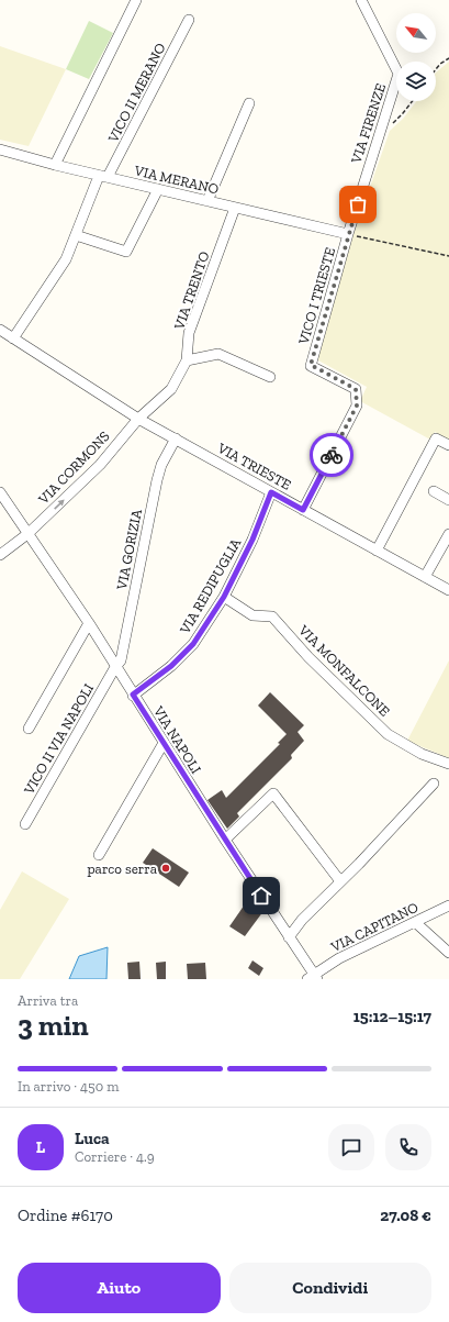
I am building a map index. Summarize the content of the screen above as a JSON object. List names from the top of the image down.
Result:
{
  "streets": {
    "street": [
      "VICO II MERANO",
      "VIA FIRENZE",
      "VIA MERANO",
      "VIA TRENTO",
      "VICO I TRIESTE",
      "VIA TRIESTE",
      "VIA CORMONS",
      "VIA GORIZIA",
      "VIA REDIPUGLIA",
      "VIA MONFALCONE",
      "VICO II VIA NAPOLI",
      "VIA NAPOLI",
      "VIA CAPITANO"
    ]
  },
  "crossings": [
    ["VICO II MERANO", "VIA MERANO"],
    ["VICO II MERANO", "VIA TRIESTE"],
    ["VIA FIRENZE", "VIA MERANO"],
    ["VIA FIRENZE", "VICO I TRIESTE"],
    ["VIA MERANO", "VIA TRENTO"],
    ["VIA MERANO", "VICO I TRIESTE"],
    ["VIA TRENTO", "VIA TRIESTE"],
    ["VIA TRENTO", "VIA CORMONS"],
    ["VICO I TRIESTE", "VIA TRIESTE"],
    ["VIA TRIESTE", "VIA CORMONS"],
    ["VIA TRIESTE", "VIA GORIZIA"],
    ["VIA TRIESTE", "VIA REDIPUGLIA"],
    ["VIA CORMONS", "VIA NAPOLI"],
    ["VIA GORIZIA", "VICO II VIA NAPOLI"],
    ["VIA GORIZIA", "VIA NAPOLI"],
    ["VIA REDIPUGLIA", "VIA MONFALCONE"],
    ["VIA REDIPUGLIA", "VIA NAPOLI"],
    ["VICO II VIA NAPOLI", "VIA NAPOLI"],
    ["VIA NAPOLI", "VIA CAPITANO"]
  ],
  "one_way": ["VIA CORMONS"],
  "places": ["parco serra"],
  "north": "top left",
  "page": {
    "heading": ["3 min", "Arriva tra", "15:12–15:17"],
    "panel": [
      "Luca",
      "Corriere · 4.9",
      "Ordine #6170",
      "27.08 €"
    ],
    "bar": "In arrivo · 450 m",
    "round": "L",
    "buttons": ["Aiuto", "Condividi"]
  }
}
